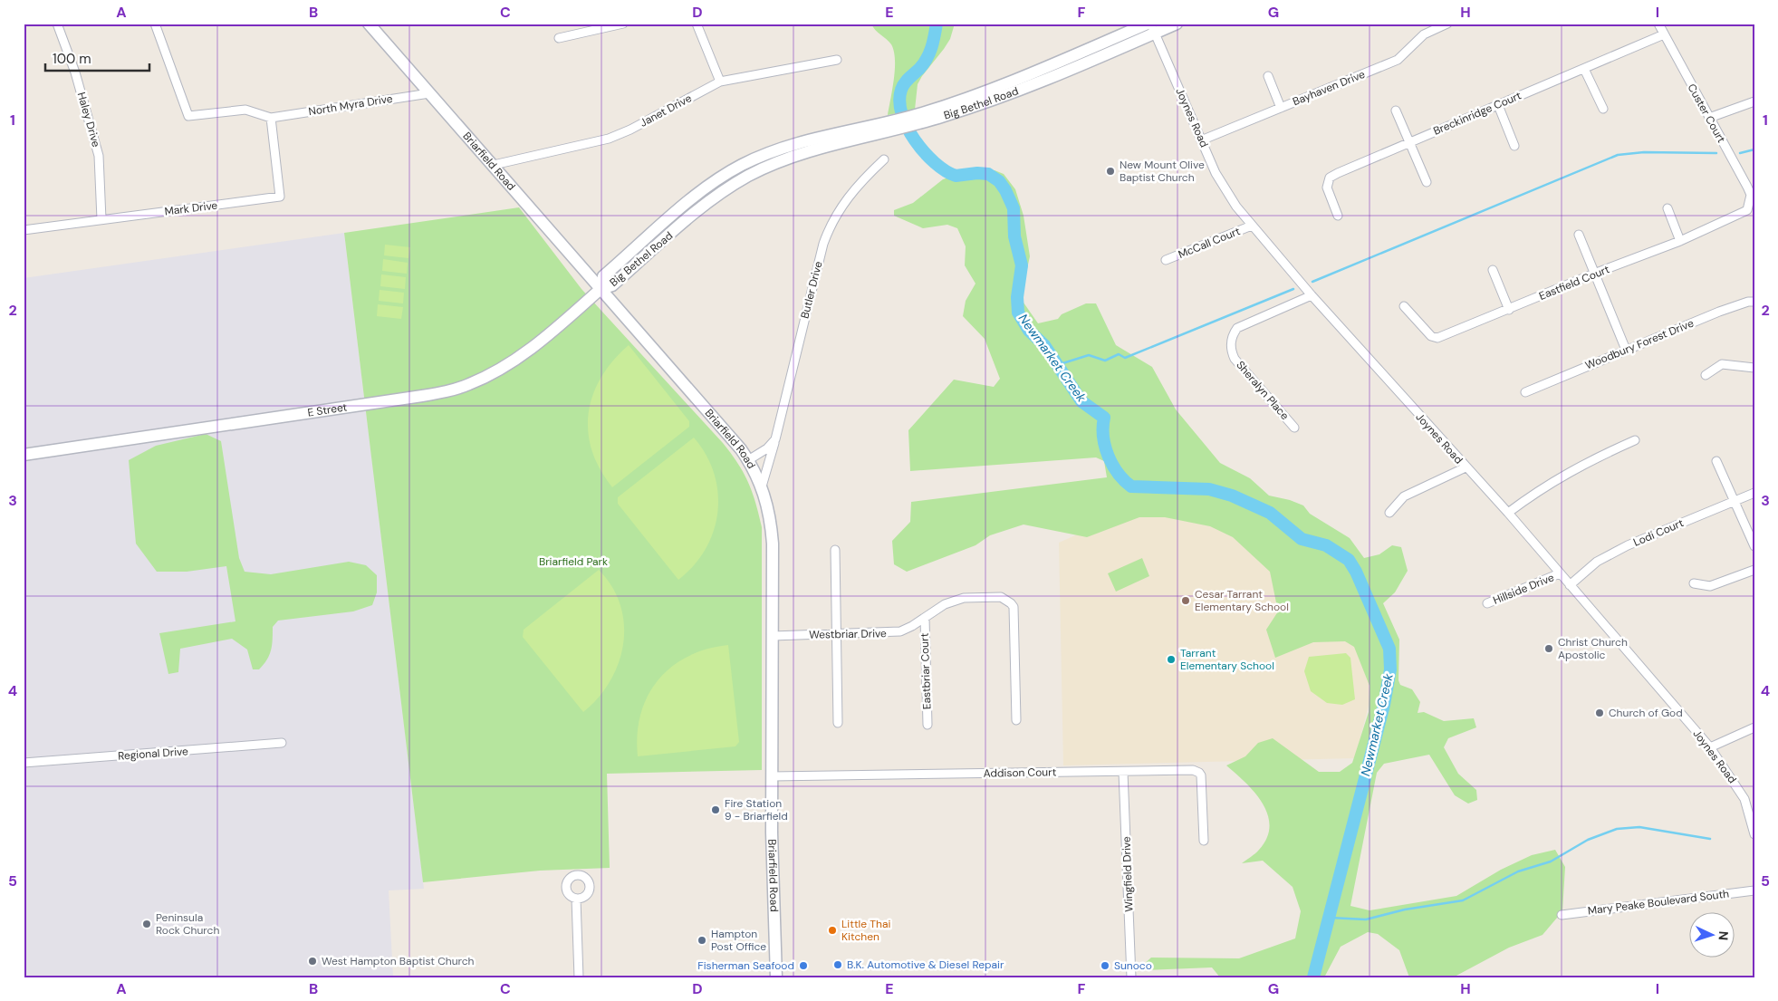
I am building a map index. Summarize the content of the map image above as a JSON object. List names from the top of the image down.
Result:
{
  "streets": {
    "main road": ["Big Bethel Road", "Briarfield Road", "E Street"],
    "street": [
      "Bayhaven Drive",
      "North Myra Drive",
      "Janet Drive",
      "Breckinridge Court",
      "Custer Court",
      "Joynes Road",
      "Haley Drive",
      "Mark Drive",
      "McCall Court",
      "Eastfield Court",
      "Butler Drive",
      "Woodbury Forest Drive",
      "Sheralyn Place",
      "Lodi Court",
      "Hillside Drive",
      "Westbriar Drive",
      "Eastbriar Court",
      "Regional Drive",
      "Addison Court",
      "Wingfield Drive",
      "Mary Peake Boulevard South"
    ]
  },
  "crossings": [
    ["Bayhaven Drive", "Joynes Road"],
    ["Big Bethel Road", "Joynes Road"],
    ["Big Bethel Road", "Briarfield Road"],
    ["Big Bethel Road", "E Street"],
    ["North Myra Drive", "Briarfield Road"],
    ["North Myra Drive", "Mark Drive"],
    ["Janet Drive", "Briarfield Road"],
    ["Breckinridge Court", "Custer Court"],
    ["Custer Court", "Eastfield Court"],
    ["Joynes Road", "McCall Court"],
    ["Joynes Road", "Sheralyn Place"],
    ["Joynes Road", "Lodi Court"],
    ["Joynes Road", "Hillside Drive"],
    ["Haley Drive", "Mark Drive"],
    ["Briarfield Road", "Butler Drive"],
    ["Briarfield Road", "E Street"],
    ["Briarfield Road", "Westbriar Drive"],
    ["Briarfield Road", "Addison Court"],
    ["Westbriar Drive", "Eastbriar Court"],
    ["Addison Court", "Wingfield Drive"]
  ],
  "water": ["Newmarket Creek"],
  "parks": ["Briarfield Park"],
  "places": [
    "New Mount Olive Baptist Church",
    "Cesar Tarrant Elementary School",
    "Christ Church Apostolic",
    "Tarrant Elementary School",
    "Church of God",
    "Fire Station 9 - Briarfield",
    "Peninsula Rock Church",
    "Little Thai Kitchen",
    "Hampton Post Office",
    "West Hampton Baptist Church",
    "B.K. Automotive & Diesel Repair",
    "Fisherman Seafood",
    "Sunoco"
  ],
  "scale_bar": "100 m",
  "north": "right",
  "grid": {
    "columns": [
      "A",
      "B",
      "C",
      "D",
      "E",
      "F",
      "G",
      "H",
      "I"
    ],
    "rows": [
      "1",
      "2",
      "3",
      "4",
      "5"
    ]
  }
}
